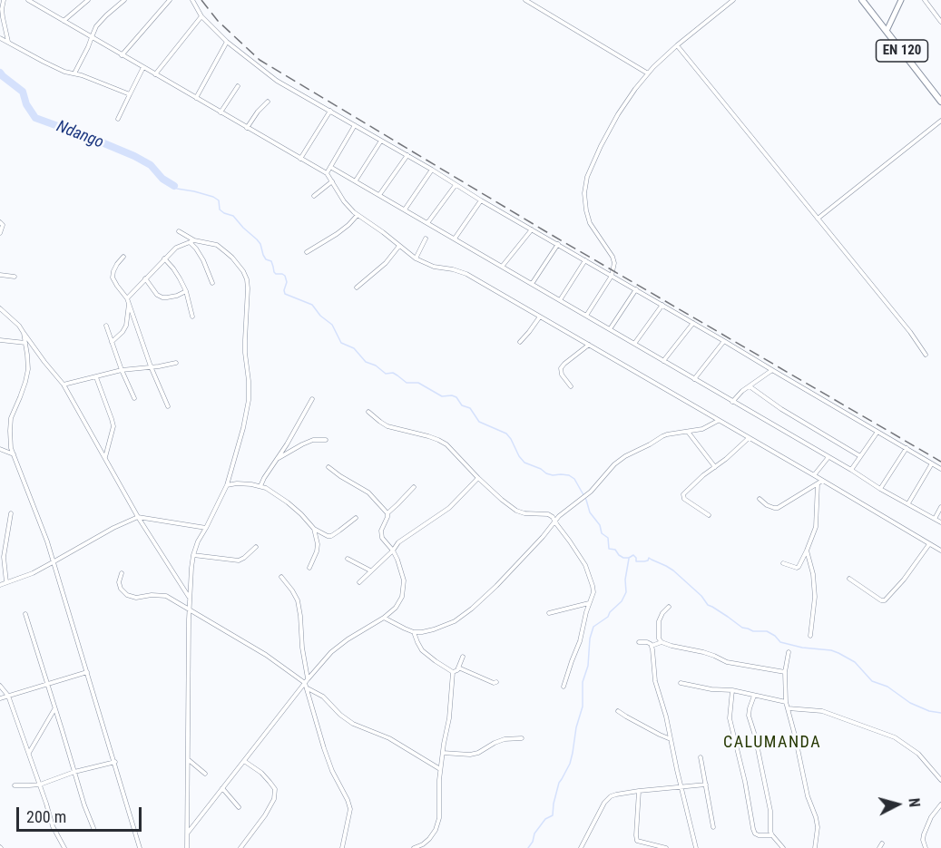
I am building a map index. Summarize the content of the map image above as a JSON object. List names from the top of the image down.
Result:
{
  "streets": {
    "main road": ["EN 120"]
  },
  "districts": ["CALUMANDA"],
  "water": ["Ndango"],
  "scale_bar": "200 m",
  "north": "right"
}
